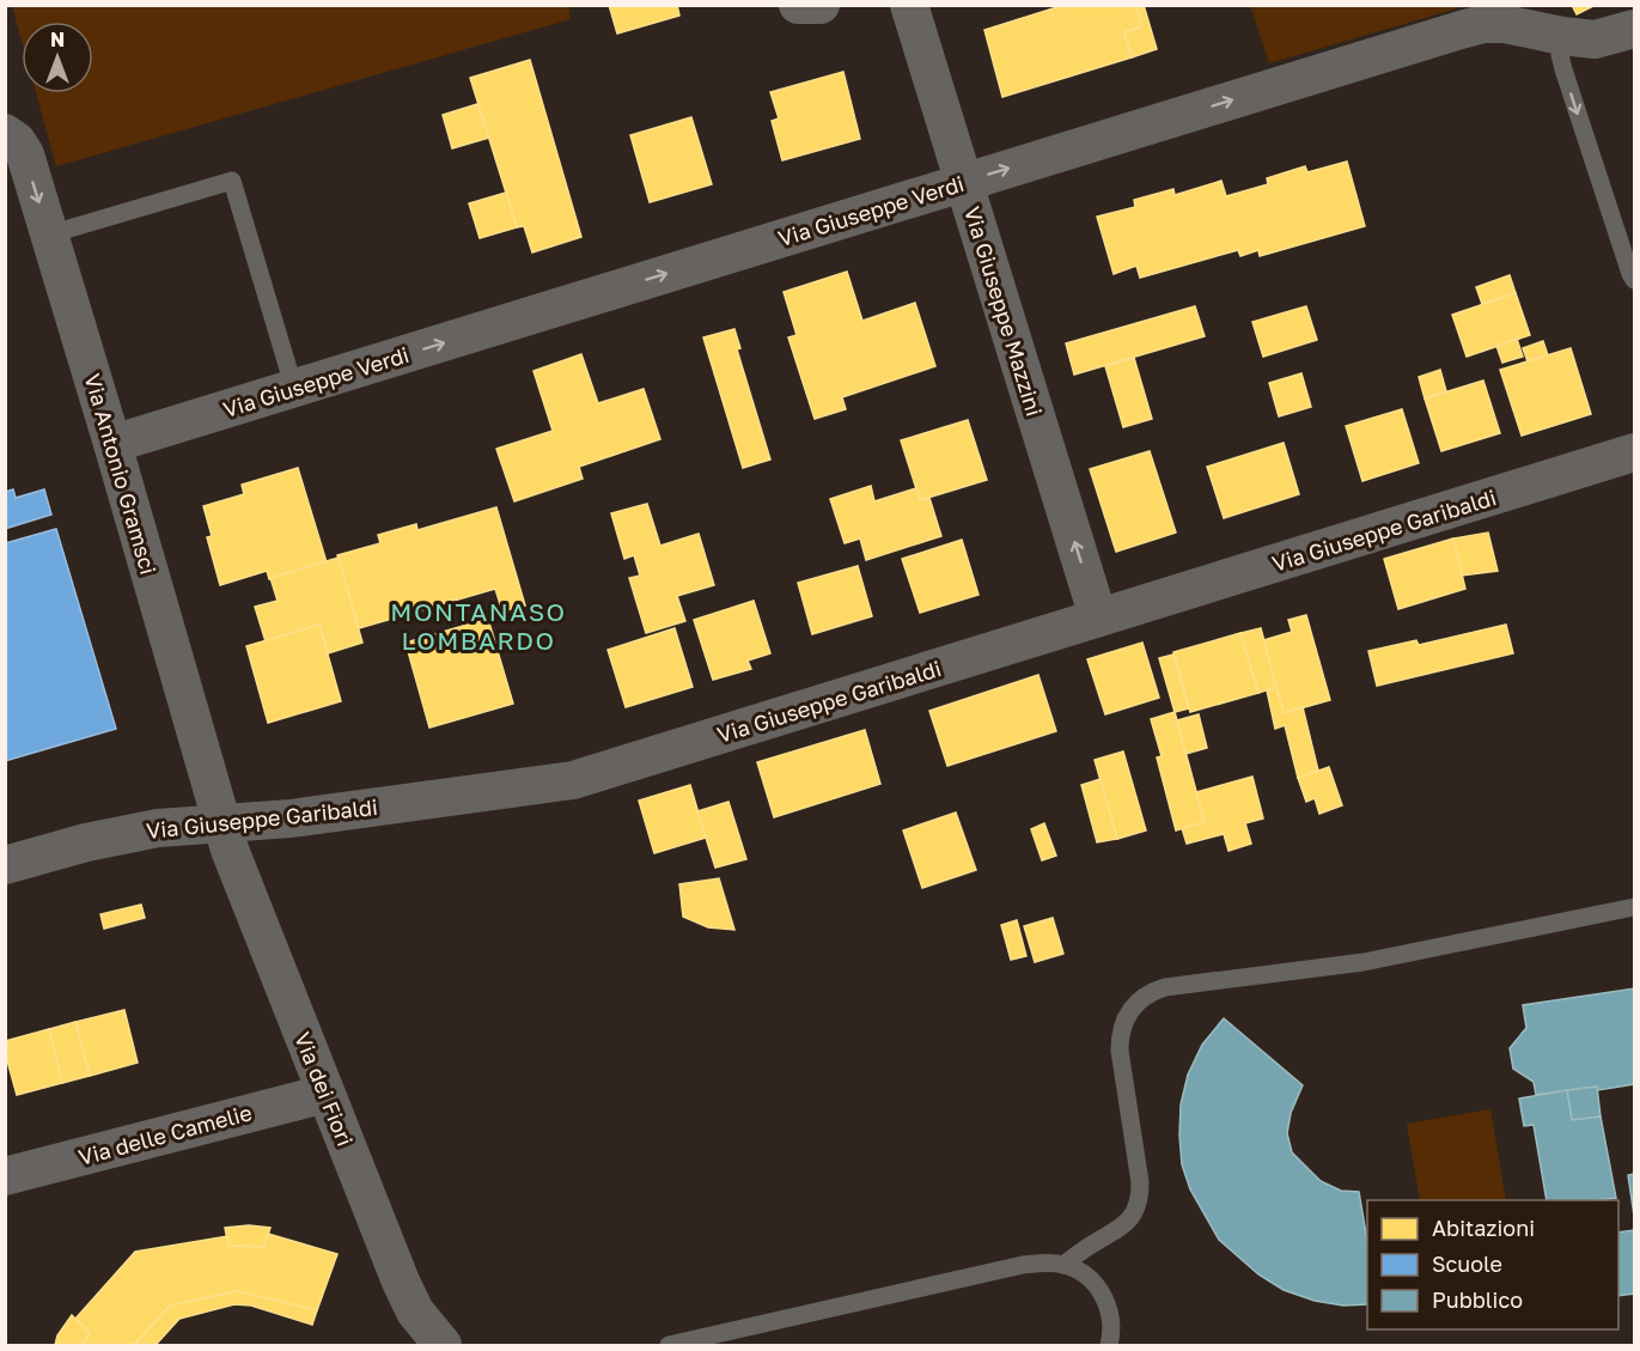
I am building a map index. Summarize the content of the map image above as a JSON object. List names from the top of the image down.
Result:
{
  "streets": {
    "street": [
      "Via Giuseppe Verdi",
      "Via Giuseppe Mazzini",
      "Via Antonio Gramsci",
      "Via Giuseppe Garibaldi",
      "Via dei Fiori",
      "Via delle Camelie"
    ]
  },
  "crossings": [
    ["Via Giuseppe Verdi", "Via Giuseppe Mazzini"],
    ["Via Giuseppe Verdi", "Via Antonio Gramsci"],
    ["Via Giuseppe Mazzini", "Via Giuseppe Garibaldi"],
    ["Via Antonio Gramsci", "Via Giuseppe Garibaldi"],
    ["Via Antonio Gramsci", "Via dei Fiori"],
    ["Via Giuseppe Garibaldi", "Via dei Fiori"],
    ["Via dei Fiori", "Via delle Camelie"]
  ],
  "one_way": ["Via Giuseppe Verdi", "Via Giuseppe Mazzini"],
  "districts": ["MONTANASO LOMBARDO"],
  "legend": ["Abitazioni", "Scuole", "Pubblico"],
  "north": "top"
}
